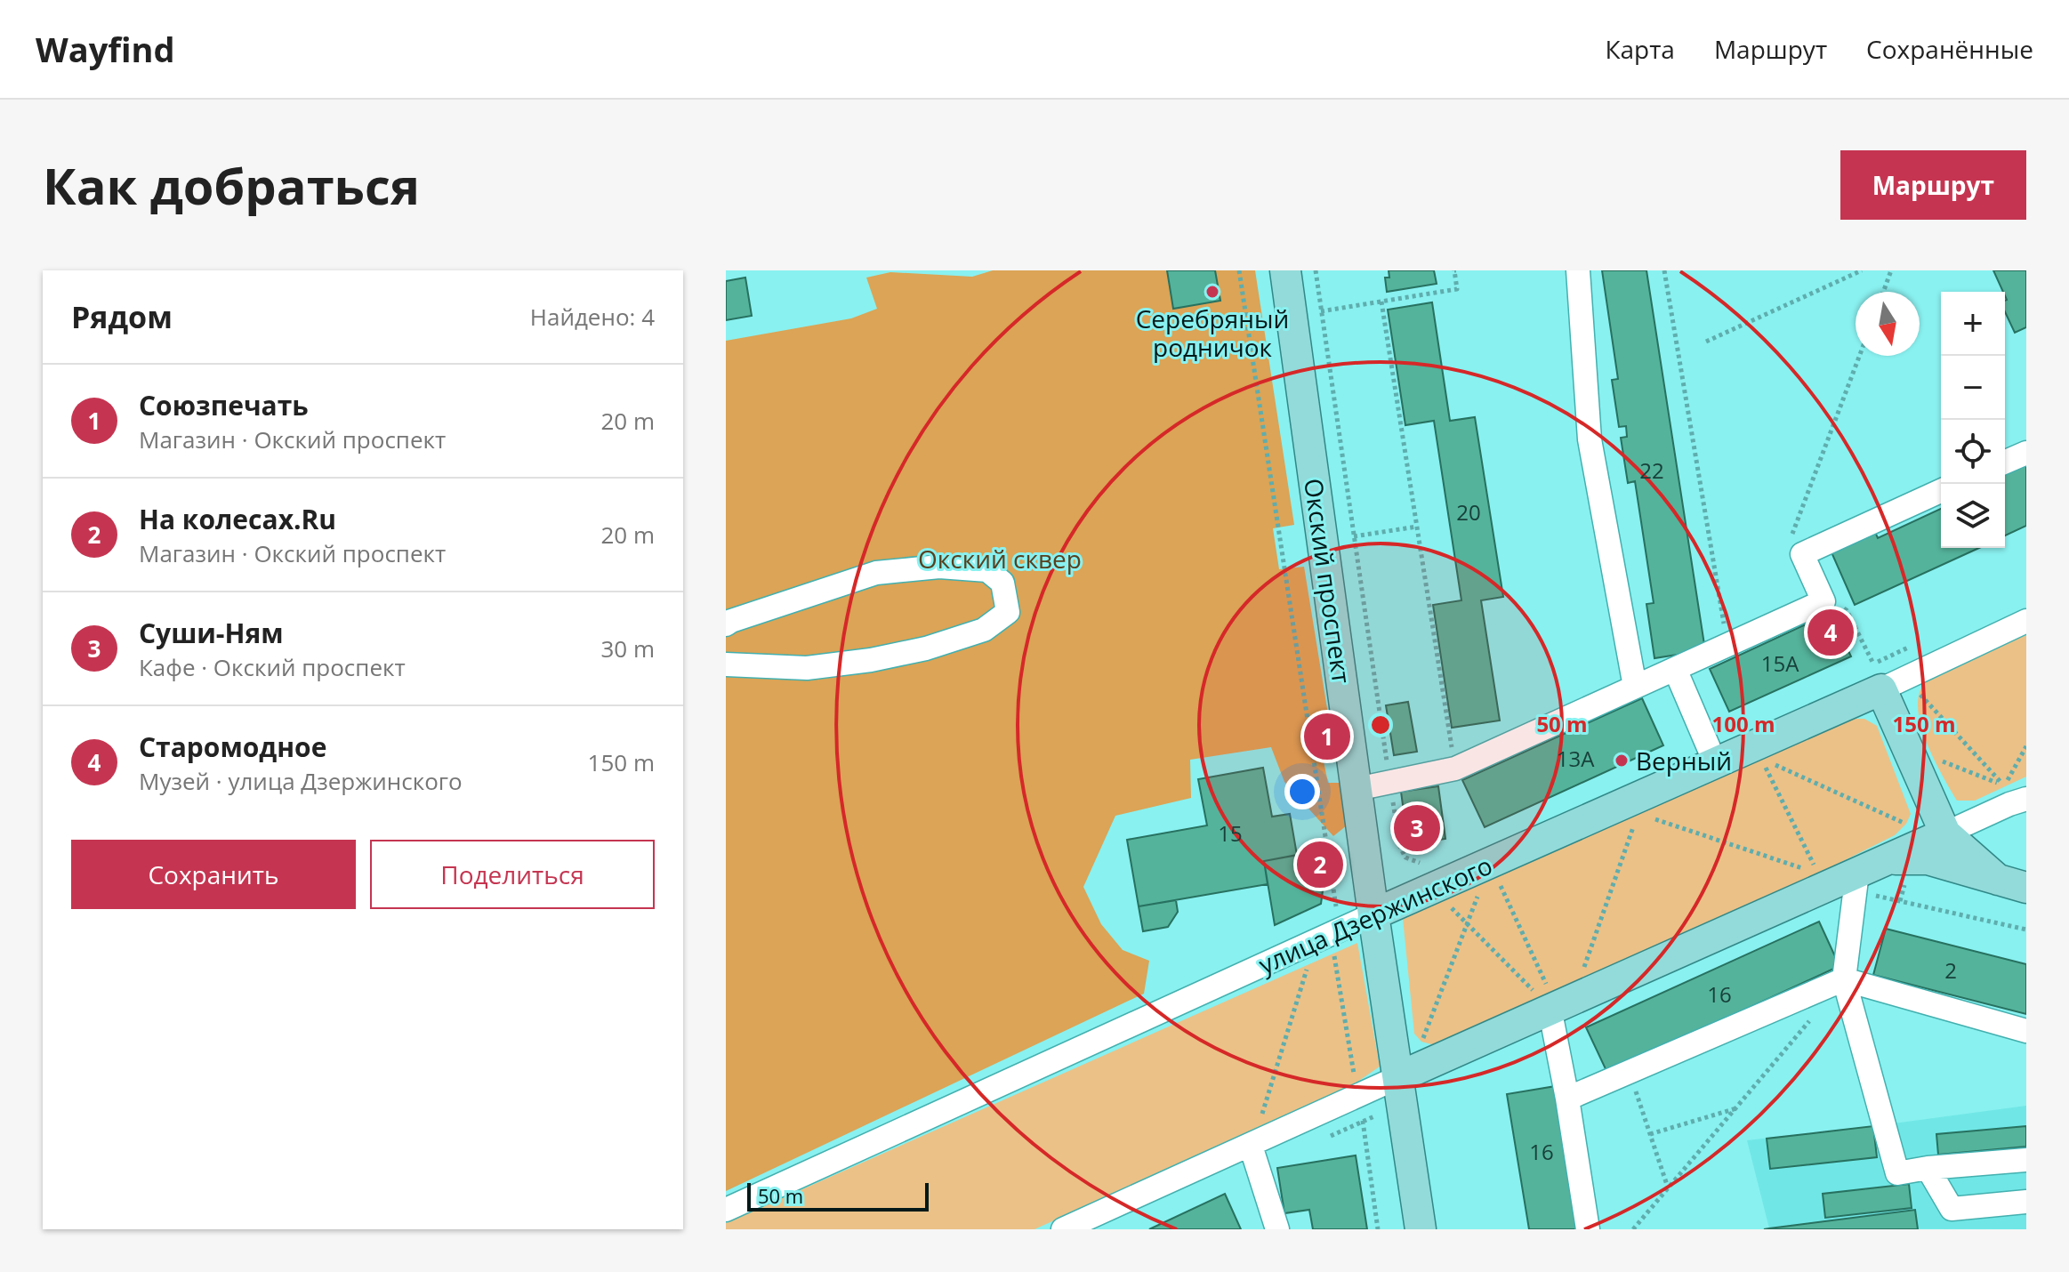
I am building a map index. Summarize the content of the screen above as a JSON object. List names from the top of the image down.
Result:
{
  "streets": {
    "main road": ["Окский проспект", "улица Дзержинского"]
  },
  "crossings": [
    ["Окский проспект", "улица Дзержинского"]
  ],
  "parks": ["Окский сквер"],
  "places": ["Серебряный родничок", "Верный"],
  "house_numbers": [
    "22",
    "20",
    "15А",
    "13А",
    "15",
    "2",
    "16",
    "16"
  ],
  "scale_bar": "50 m",
  "north": "bottom",
  "page": {
    "header": "Wayfind",
    "nav": ["Карта", "Маршрут", "Сохранённые"],
    "buttons": [
      "Маршрут",
      ["Сохранить", "Поделиться"]
    ],
    "title": "Как добраться",
    "heading": ["Рядом", "Найдено: 4"],
    "map_buttons": ["+", "−"],
    "list": [
      {
        "mark": "1",
        "name": "Союзпечать",
        "note": "Магазин · Окский проспект",
        "value": "20 m"
      },
      {
        "mark": "2",
        "name": "На колесах.Ru",
        "note": "Магазин · Окский проспект",
        "value": "20 m"
      },
      {
        "mark": "3",
        "name": "Суши-Ням",
        "note": "Кафе · Окский проспект",
        "value": "30 m"
      },
      {
        "mark": "4",
        "name": "Старомодное",
        "note": "Музей · улица Дзержинского",
        "value": "150 m"
      }
    ],
    "pins": [
      "4",
      "1",
      "3",
      "2"
    ],
    "scale": "50 m"
  },
  "rings": ["50 m", "100 m", "150 m"]
}
